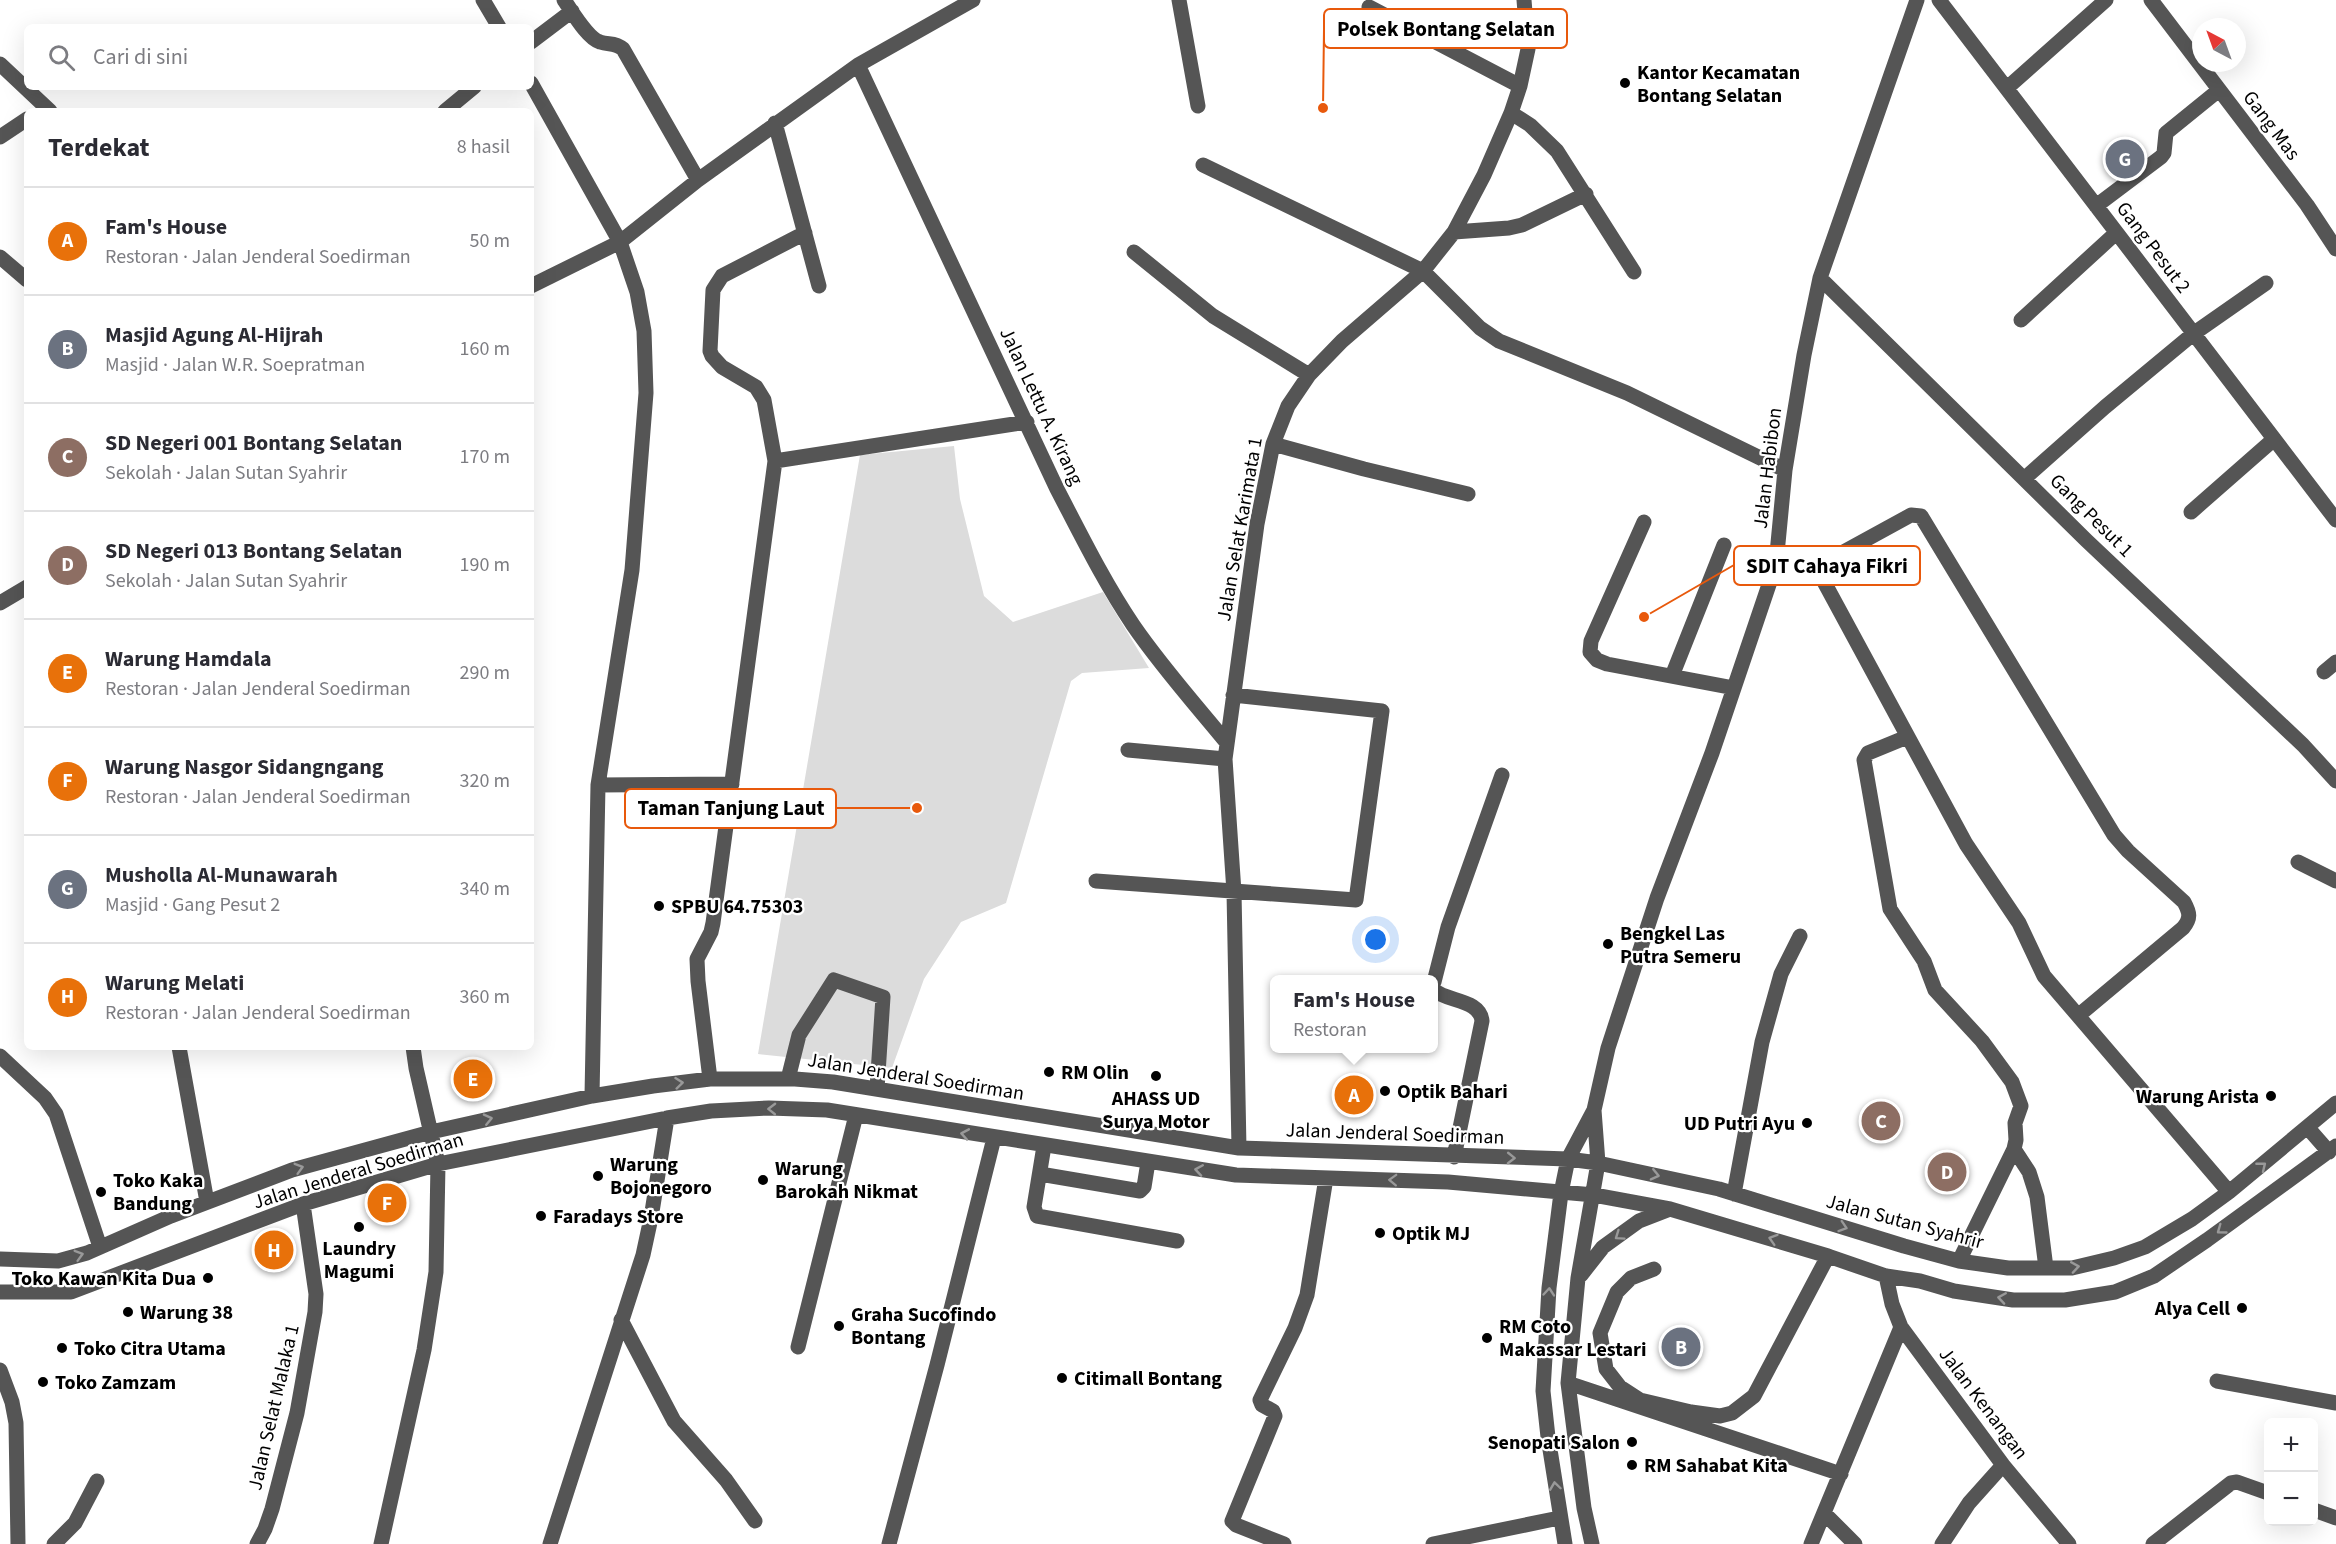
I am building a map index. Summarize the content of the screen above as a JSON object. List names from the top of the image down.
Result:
{
  "streets": {
    "street": [
      "Gang Mas",
      "Gang Pesut 2",
      "Jalan Lettu A. Kirang",
      "Jalan Habibon",
      "Gang Pesut 1",
      "Jalan Selat Karimata 1",
      "Jalan Jenderal Soedirman",
      "Jalan Sutan Syahrir",
      "Jalan Kenangan",
      "Jalan Selat Malaka 1"
    ]
  },
  "crossings": [
    ["Jalan Lettu A. Kirang", "Jalan Selat Karimata 1"],
    ["Jalan Habibon", "Gang Pesut 1"],
    ["Jalan Habibon", "Jalan Jenderal Soedirman"],
    ["Jalan Habibon", "Jalan Sutan Syahrir"],
    ["Jalan Selat Karimata 1", "Jalan Jenderal Soedirman"],
    ["Jalan Jenderal Soedirman", "Jalan Sutan Syahrir"],
    ["Jalan Jenderal Soedirman", "Jalan Selat Malaka 1"]
  ],
  "places": [
    "Kantor Kecamatan Bontang Selatan",
    "Polsek Bontang Selatan",
    "SDIT Cahaya Fikri",
    "Taman Tanjung Laut",
    "SPBU 64.75303",
    "Bengkel Las Putra Semeru",
    "RM Olin",
    "AHASS UD Surya Motor",
    "Optik Bahari",
    "Warung Arista",
    "UD Putri Ayu",
    "Warung Bojonegoro",
    "Warung Barokah Nikmat",
    "Toko Kaka Bandung",
    "Faradays Store",
    "Laundry Magumi",
    "Optik MJ",
    "Toko Kawan Kita Dua",
    "Alya Cell",
    "Warung 38",
    "Graha Sucofindo Bontang",
    "RM Coto Makassar Lestari",
    "Toko Citra Utama",
    "Citimall Bontang",
    "Toko Zamzam",
    "Senopati Salon",
    "RM Sahabat Kita"
  ],
  "north": "top left",
  "page": {
    "search": "Cari di sini",
    "heading": ["Terdekat", "8 hasil"],
    "pins": [
      "G",
      "E",
      "A",
      "C",
      "D",
      "F",
      "H",
      "B"
    ],
    "list": [
      {
        "mark": "A",
        "name": "Fam's House",
        "note": "Restoran · Jalan Jenderal Soedirman",
        "value": "50 m"
      },
      {
        "mark": "B",
        "name": "Masjid Agung Al-Hijrah",
        "note": "Masjid · Jalan W.R. Soepratman",
        "value": "160 m"
      },
      {
        "mark": "C",
        "name": "SD Negeri 001 Bontang Selatan",
        "note": "Sekolah · Jalan Sutan Syahrir",
        "value": "170 m"
      },
      {
        "mark": "D",
        "name": "SD Negeri 013 Bontang Selatan",
        "note": "Sekolah · Jalan Sutan Syahrir",
        "value": "190 m"
      },
      {
        "mark": "E",
        "name": "Warung Hamdala",
        "note": "Restoran · Jalan Jenderal Soedirman",
        "value": "290 m"
      },
      {
        "mark": "F",
        "name": "Warung Nasgor Sidangngang",
        "note": "Restoran · Jalan Jenderal Soedirman",
        "value": "320 m"
      },
      {
        "mark": "G",
        "name": "Musholla Al-Munawarah",
        "note": "Masjid · Gang Pesut 2",
        "value": "340 m"
      },
      {
        "mark": "H",
        "name": "Warung Melati",
        "note": "Restoran · Jalan Jenderal Soedirman",
        "value": "360 m"
      }
    ],
    "popup": ["Fam's House", "Restoran"],
    "map_buttons": ["+", "−"]
  }
}
